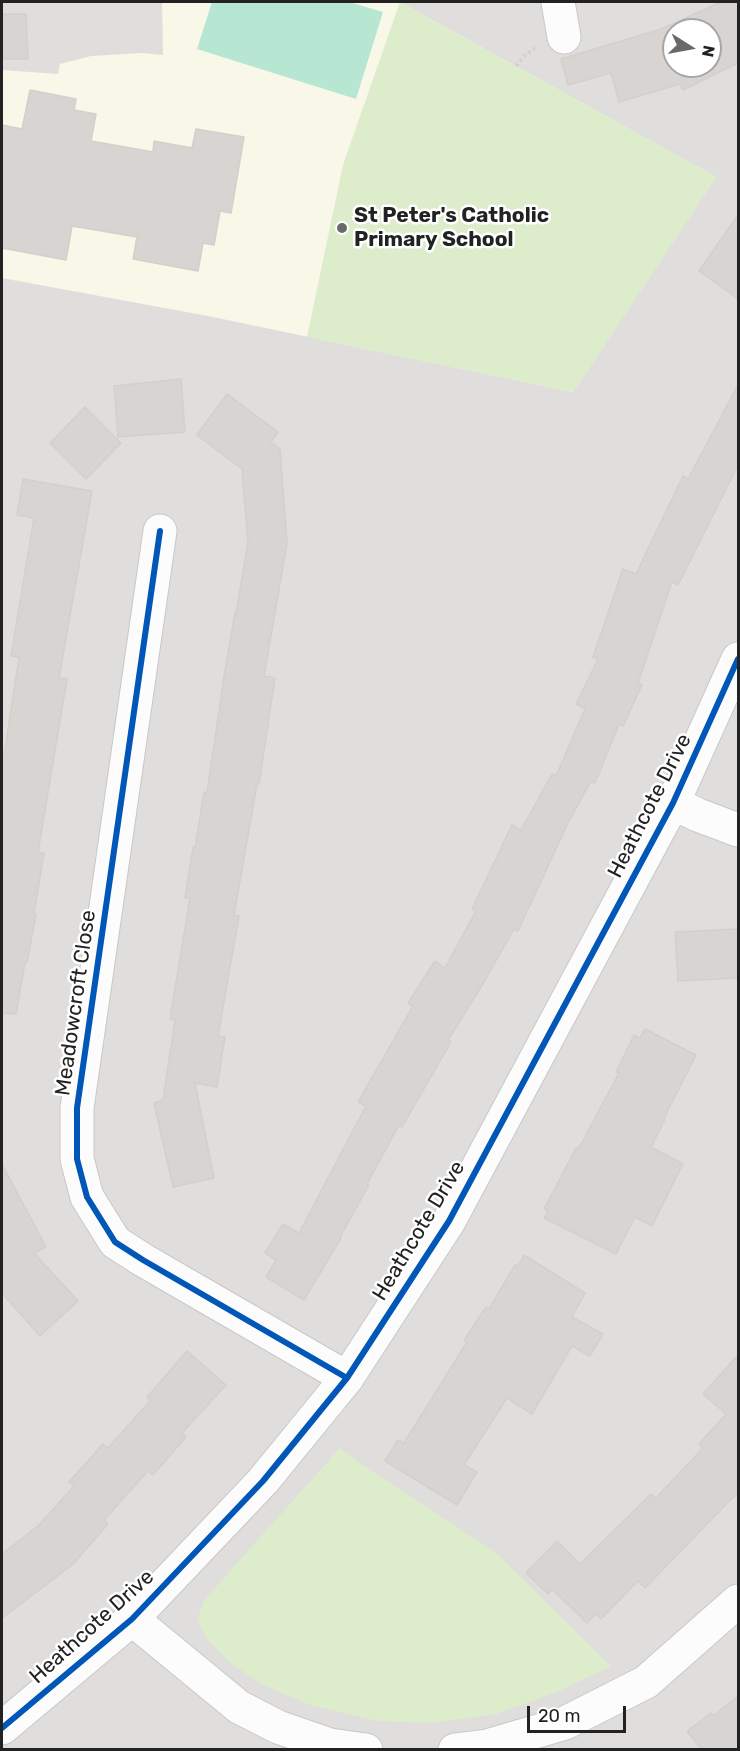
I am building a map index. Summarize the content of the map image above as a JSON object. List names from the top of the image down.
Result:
{
  "streets": {
    "street": ["Heathcote Drive", "Meadowcroft Close"]
  },
  "crossings": [
    ["Heathcote Drive", "Meadowcroft Close"]
  ],
  "places": ["St Peter's Catholic Primary School"],
  "scale_bar": "20 m",
  "north": "right"
}
